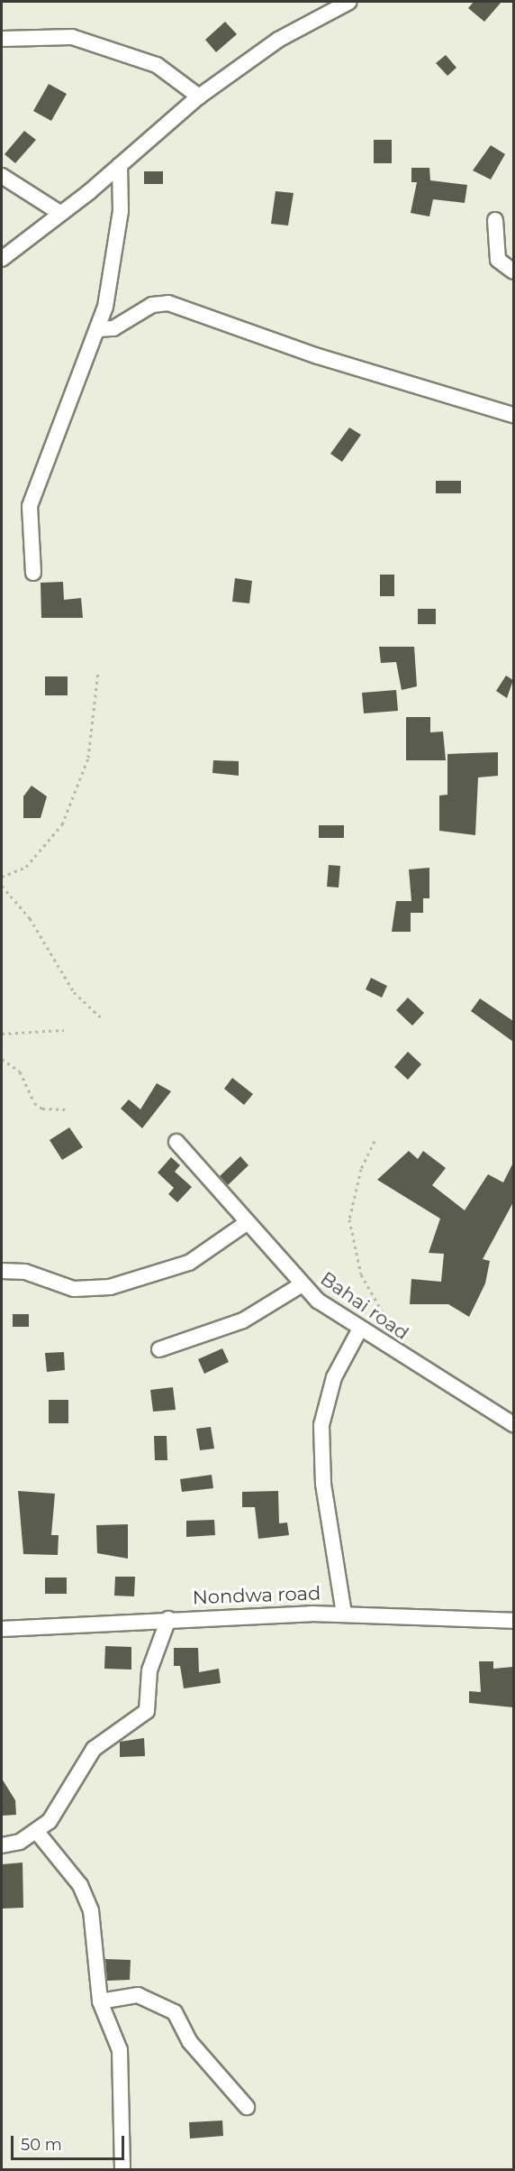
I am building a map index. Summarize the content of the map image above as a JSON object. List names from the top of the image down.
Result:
{
  "streets": {
    "street": ["Bahai road", "Nondwa road"]
  },
  "scale_bar": "50 m"
}
